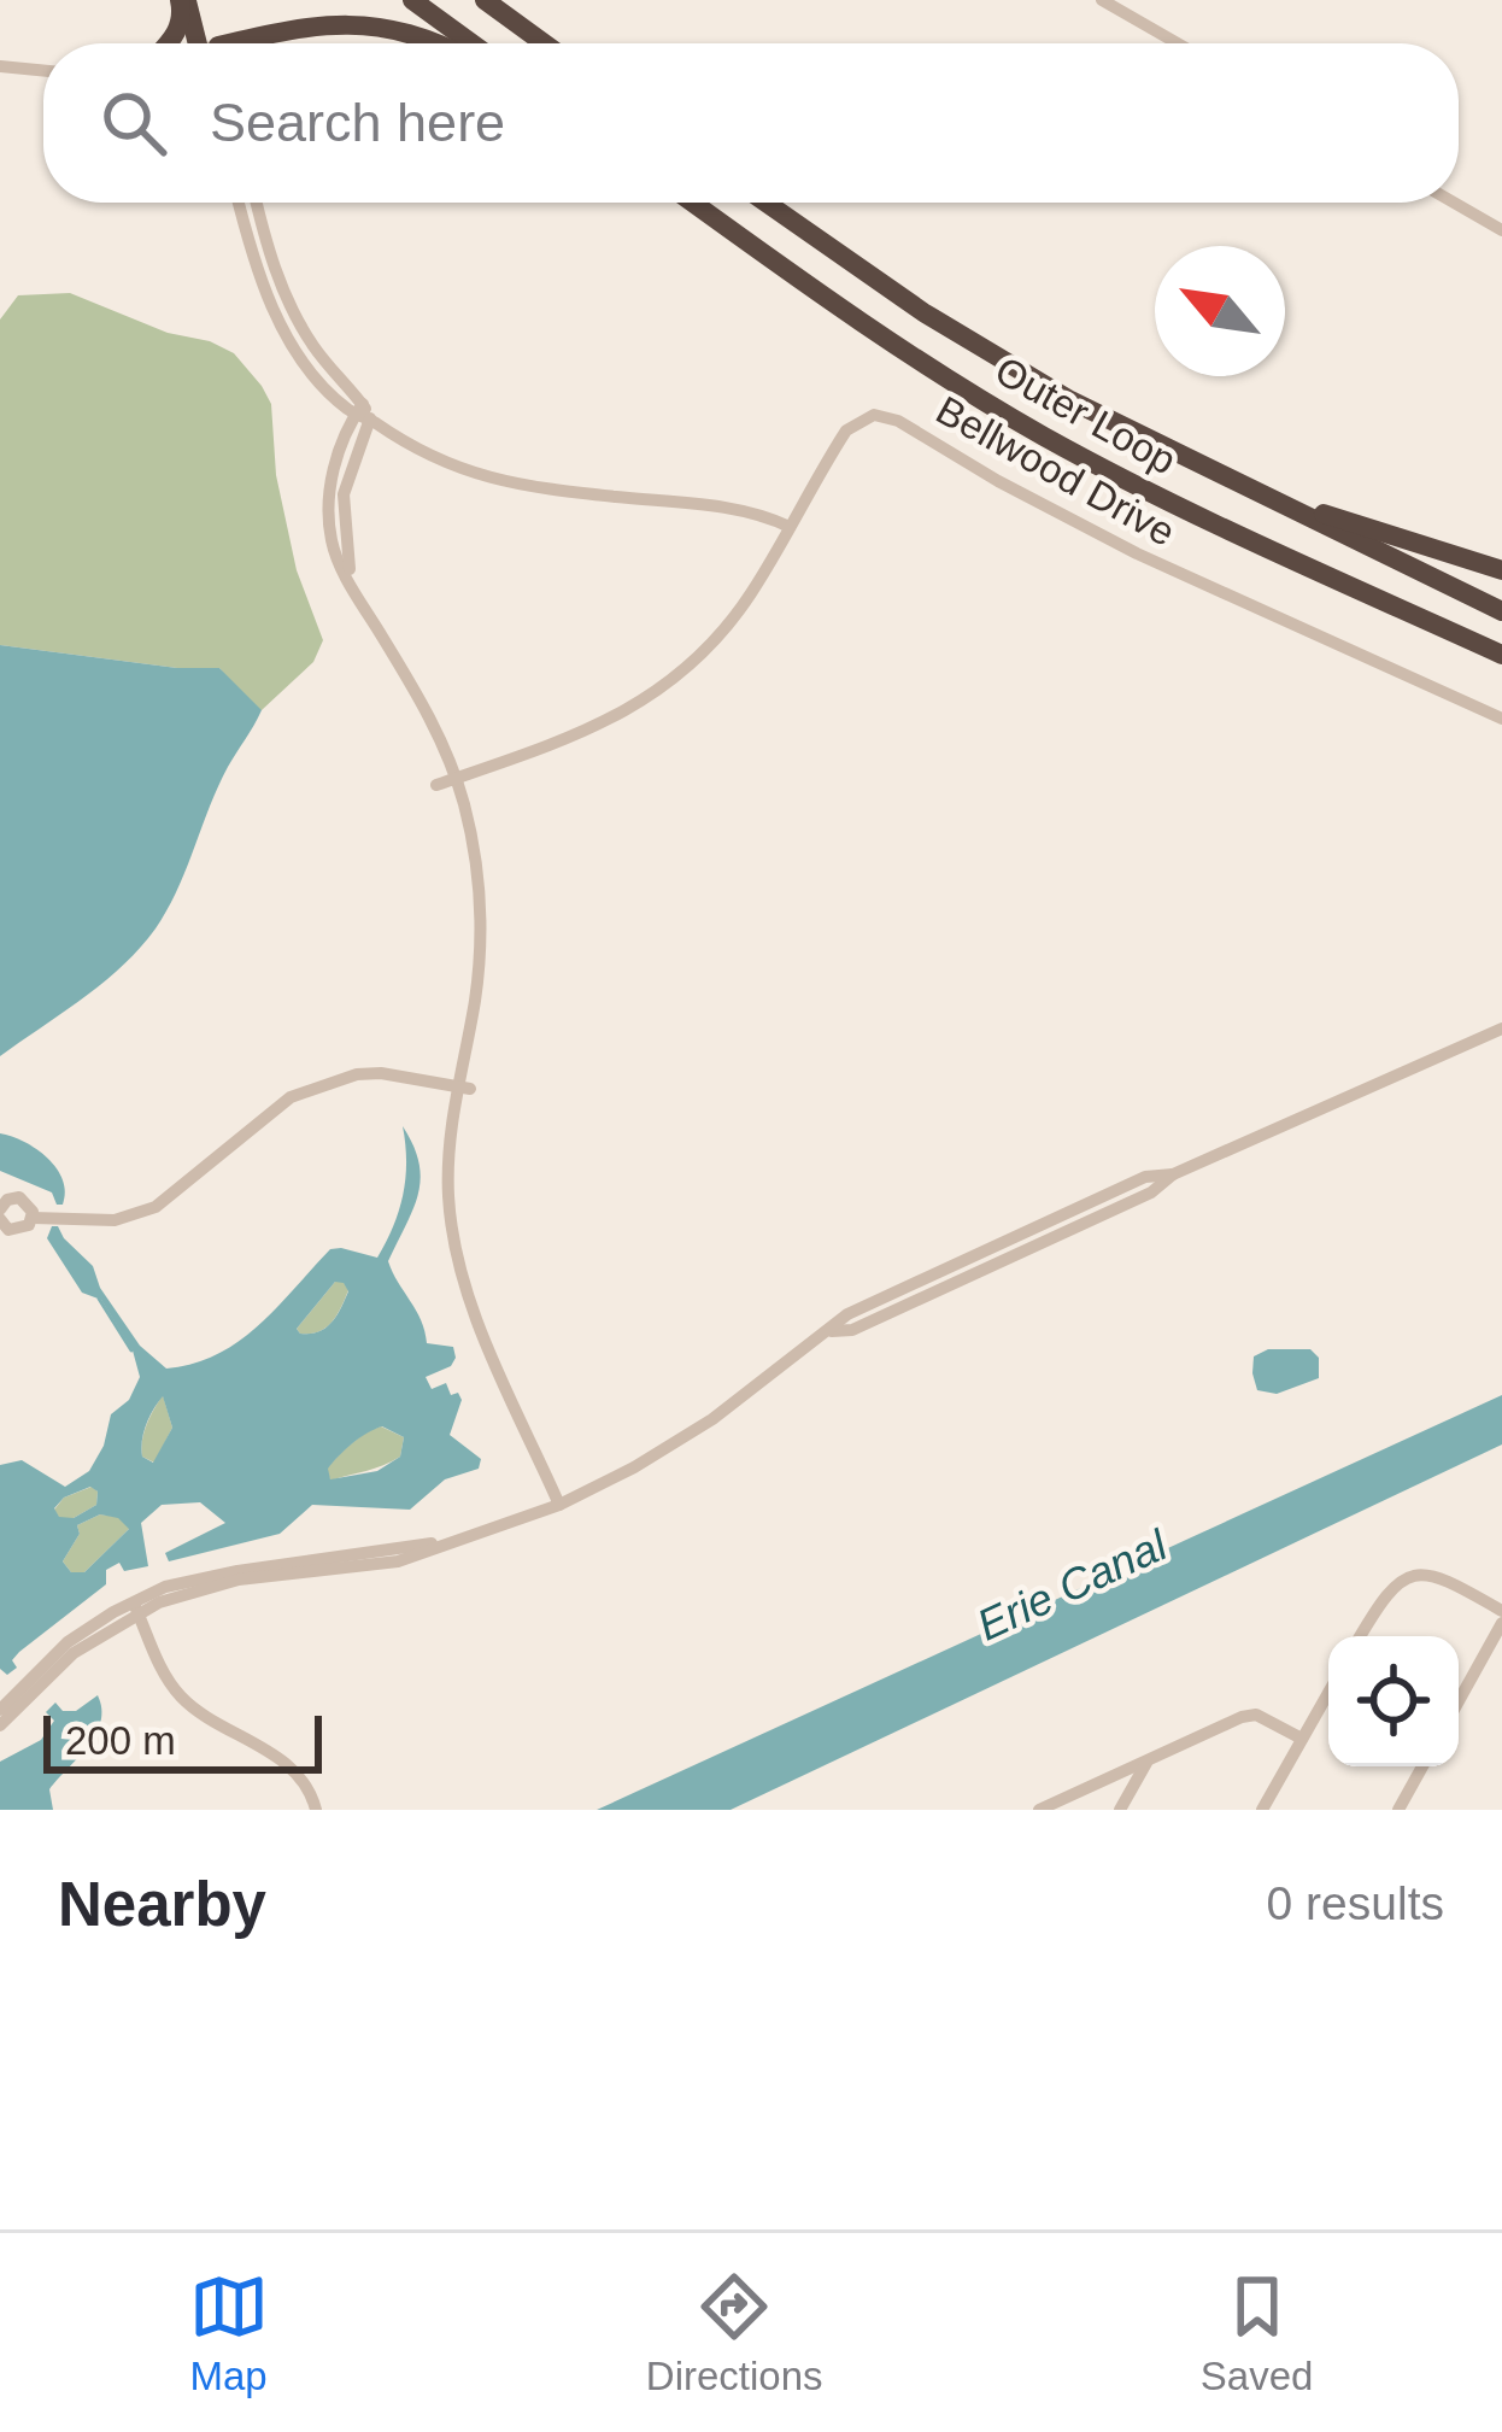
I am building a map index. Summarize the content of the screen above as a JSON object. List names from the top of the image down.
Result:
{
  "streets": {
    "highway": ["Outer Loop"],
    "street": ["Bellwood Drive"]
  },
  "water": ["Erie Canal"],
  "scale_bar": "200 m",
  "north": "top left",
  "page": {
    "search": "Search here",
    "scale": "200 m",
    "heading": ["Nearby", "0 results"],
    "nav": ["Map", "Directions", "Saved"]
  }
}
